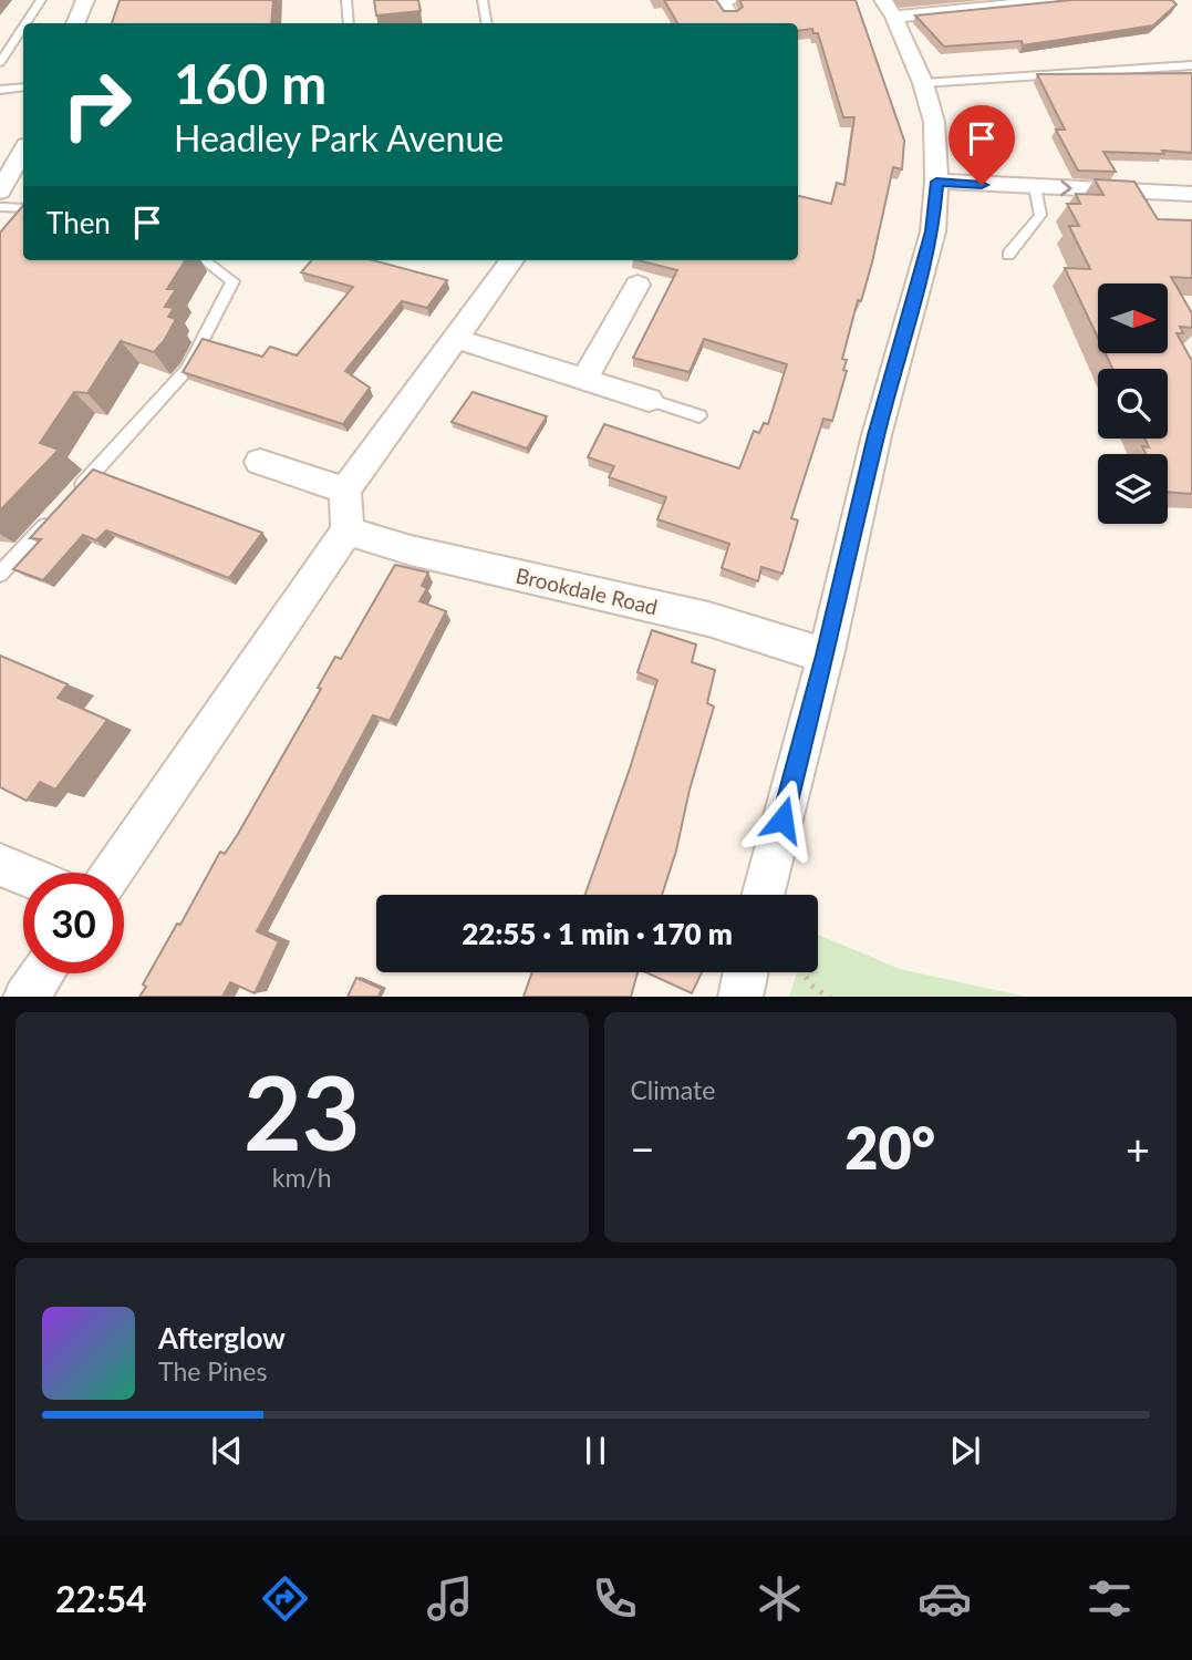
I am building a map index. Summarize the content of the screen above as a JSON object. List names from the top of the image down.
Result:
{
  "streets": {
    "street": ["Brookdale Road"]
  },
  "north": "right",
  "page": {
    "turn": ["160 m", "Headley Park Avenue"],
    "then": "Then",
    "limit": "30",
    "trip": "22:55 · 1 min · 170 m",
    "tile": [
      ["23", "km/h"],
      "Climate"
    ],
    "heat": ["−", "20°", "+"],
    "song": ["Afterglow", "The Pines"],
    "tabs": "22:54"
  }
}
